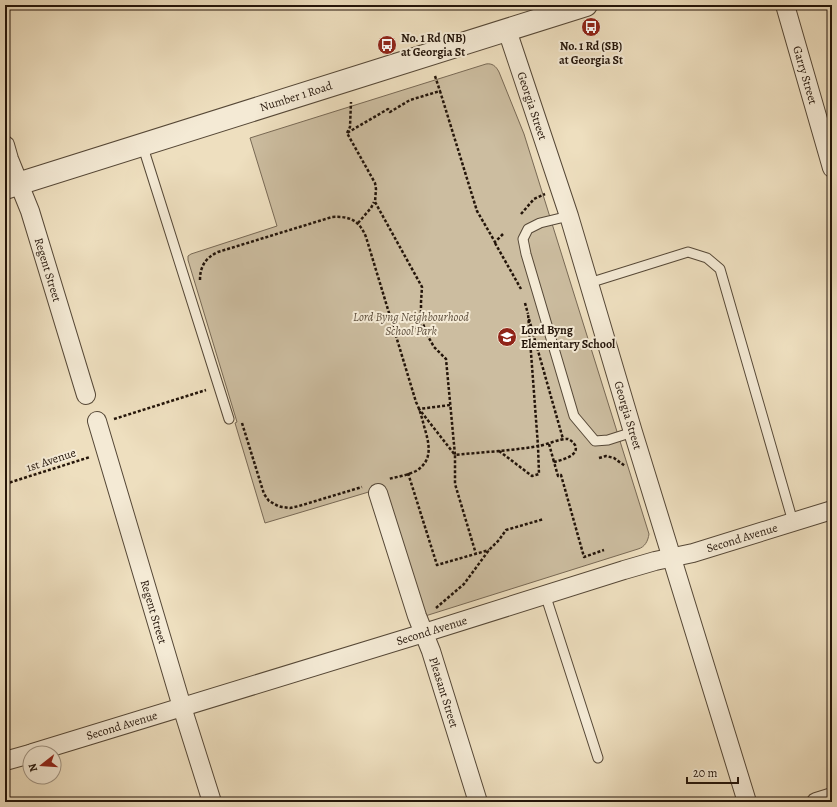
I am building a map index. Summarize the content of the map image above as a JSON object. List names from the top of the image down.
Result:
{
  "streets": {
    "street": [
      "Garry Street",
      "Number 1 Road",
      "Georgia Street",
      "Regent Street",
      "Second Avenue",
      "Pleasant Street"
    ],
    "path": ["1st Avenue"]
  },
  "crossings": [
    ["Number 1 Road", "Georgia Street"],
    ["Number 1 Road", "Regent Street"],
    ["Georgia Street", "Second Avenue"],
    ["Regent Street", "Second Avenue"],
    ["Second Avenue", "Pleasant Street"]
  ],
  "parks": ["Lord Byng Neighbourhood School Park"],
  "places": {
    "bus stop": ["No. 1 Rd (SB) at Georgia St", "No. 1 Rd (NB) at Georgia St"],
    "school or university": ["Lord Byng Elementary School"]
  },
  "scale_bar": "20 m",
  "north": "left"
}
